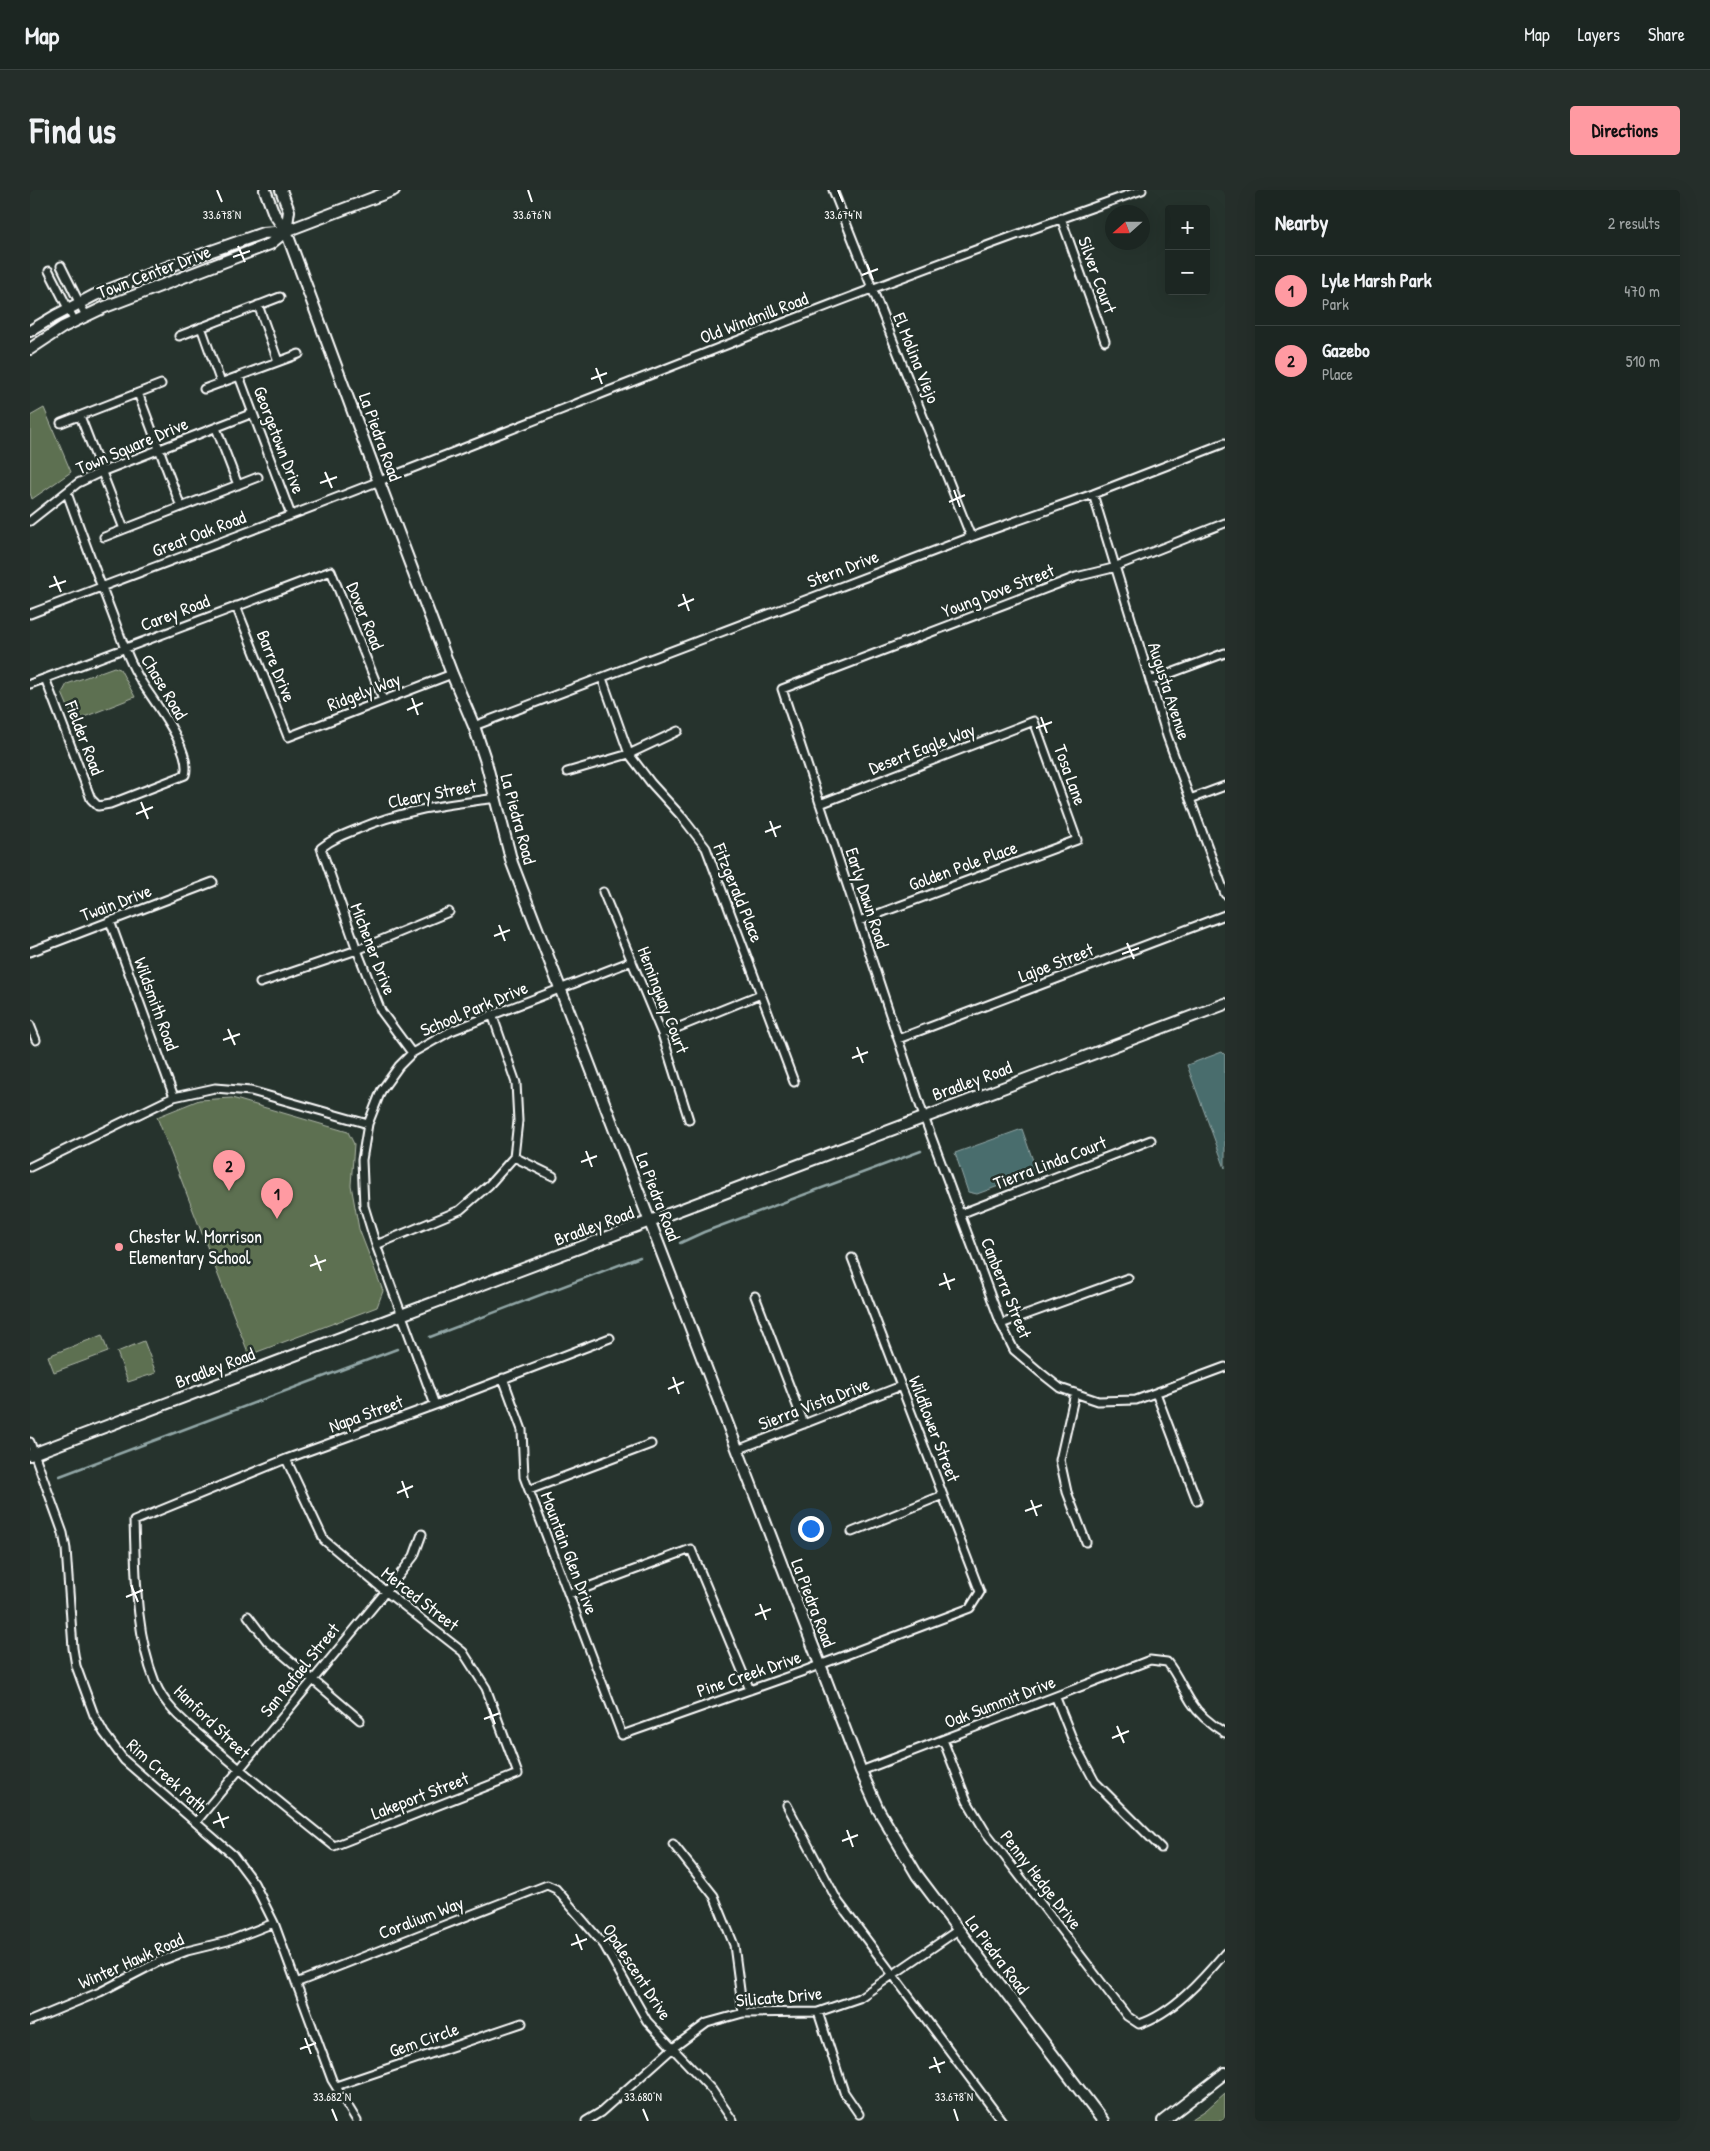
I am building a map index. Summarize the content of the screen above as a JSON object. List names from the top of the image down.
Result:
{
  "streets": {
    "street": [
      "Town Center Drive",
      "Silver Court",
      "Old Windmill Road",
      "El Molina Viejo",
      "La Piedra Road",
      "Georgetown Drive",
      "Town Square Drive",
      "Great Oak Road",
      "Stern Drive",
      "Young Dove Street",
      "Carey Road",
      "Dover Road",
      "Barre Drive",
      "Chase Road",
      "Augusta Avenue",
      "Ridgely Way",
      "Fielder Road",
      "Desert Eagle Way",
      "Tosa Lane",
      "Cleary Street",
      "Golden Pole Place",
      "Fitzgerald Place",
      "Early Dawn Road",
      "Twain Drive",
      "Michener Drive",
      "Lajoe Street",
      "Hemingway Court",
      "Wildsmith Road",
      "School Park Drive",
      "Bradley Road",
      "Tierra Linda Court",
      "Canberra Street",
      "Sierra Vista Drive",
      "Napa Street",
      "Wildflower Street",
      "Mountain Glen Drive",
      "Merced Street",
      "San Rafael Street",
      "Pine Creek Drive",
      "Oak Summit Drive",
      "Hanford Street",
      "Rim Creek Path",
      "Lakeport Street",
      "Penny Hedge Drive",
      "Coralium Way",
      "Winter Hawk Road",
      "Opalescent Drive",
      "Silicate Drive",
      "Gem Circle"
    ]
  },
  "crossings": [
    ["Town Center Drive", "La Piedra Road"],
    ["Silver Court", "Old Windmill Road"],
    ["Old Windmill Road", "El Molina Viejo"],
    ["Old Windmill Road", "La Piedra Road"],
    ["Old Windmill Road", "Great Oak Road"],
    ["El Molina Viejo", "Stern Drive"],
    ["La Piedra Road", "Great Oak Road"],
    ["La Piedra Road", "Stern Drive"],
    ["La Piedra Road", "Ridgely Way"],
    ["La Piedra Road", "Cleary Street"],
    ["La Piedra Road", "School Park Drive"],
    ["La Piedra Road", "Bradley Road"],
    ["La Piedra Road", "Sierra Vista Drive"],
    ["La Piedra Road", "Pine Creek Drive"],
    ["La Piedra Road", "Oak Summit Drive"],
    ["La Piedra Road", "Silicate Drive"],
    ["Georgetown Drive", "Town Square Drive"],
    ["Georgetown Drive", "Great Oak Road"],
    ["Town Square Drive", "Chase Road"],
    ["Great Oak Road", "Chase Road"],
    ["Stern Drive", "Augusta Avenue"],
    ["Stern Drive", "Fitzgerald Place"],
    ["Young Dove Street", "Augusta Avenue"],
    ["Young Dove Street", "Early Dawn Road"],
    ["Carey Road", "Dover Road"],
    ["Carey Road", "Barre Drive"],
    ["Carey Road", "Chase Road"],
    ["Carey Road", "Fielder Road"],
    ["Dover Road", "Ridgely Way"],
    ["Barre Drive", "Ridgely Way"],
    ["Chase Road", "Fielder Road"],
    ["Desert Eagle Way", "Tosa Lane"],
    ["Desert Eagle Way", "Early Dawn Road"],
    ["Tosa Lane", "Golden Pole Place"],
    ["Cleary Street", "Michener Drive"],
    ["Golden Pole Place", "Early Dawn Road"],
    ["Early Dawn Road", "Lajoe Street"],
    ["Early Dawn Road", "Bradley Road"],
    ["Early Dawn Road", "Canberra Street"],
    ["Twain Drive", "Wildsmith Road"],
    ["Michener Drive", "School Park Drive"],
    ["Hemingway Court", "School Park Drive"],
    ["School Park Drive", "Bradley Road"],
    ["School Park Drive", "Napa Street"],
    ["Bradley Road", "Canberra Street"],
    ["Bradley Road", "Rim Creek Path"],
    ["Tierra Linda Court", "Canberra Street"],
    ["Sierra Vista Drive", "Wildflower Street"],
    ["Napa Street", "Mountain Glen Drive"],
    ["Napa Street", "Merced Street"],
    ["Napa Street", "Hanford Street"],
    ["Wildflower Street", "Pine Creek Drive"],
    ["Mountain Glen Drive", "Pine Creek Drive"],
    ["Merced Street", "San Rafael Street"],
    ["Merced Street", "Lakeport Street"],
    ["San Rafael Street", "Hanford Street"],
    ["San Rafael Street", "Rim Creek Path"],
    ["Oak Summit Drive", "Penny Hedge Drive"],
    ["Hanford Street", "Lakeport Street"],
    ["Rim Creek Path", "Coralium Way"],
    ["Rim Creek Path", "Winter Hawk Road"],
    ["Rim Creek Path", "Gem Circle"],
    ["Coralium Way", "Opalescent Drive"],
    ["Opalescent Drive", "Silicate Drive"]
  ],
  "places": ["Chester W. Morrison Elementary School"],
  "north": "left",
  "page": {
    "header": "Map",
    "nav": ["Map", "Layers", "Share"],
    "buttons": "Directions",
    "title": "Find us",
    "heading": ["Nearby", "2 results"],
    "map_buttons": ["+", "−"],
    "list": [
      {
        "mark": "1",
        "name": "Lyle Marsh Park",
        "note": "Park",
        "value": "470 m"
      },
      {
        "mark": "2",
        "name": "Gazebo",
        "note": "Place",
        "value": "510 m"
      }
    ],
    "pins": ["2", "1"]
  },
  "coordinates": [
    "33.678°N",
    "33.676°N",
    "33.674°N",
    "33.682°N",
    "33.680°N"
  ]
}
